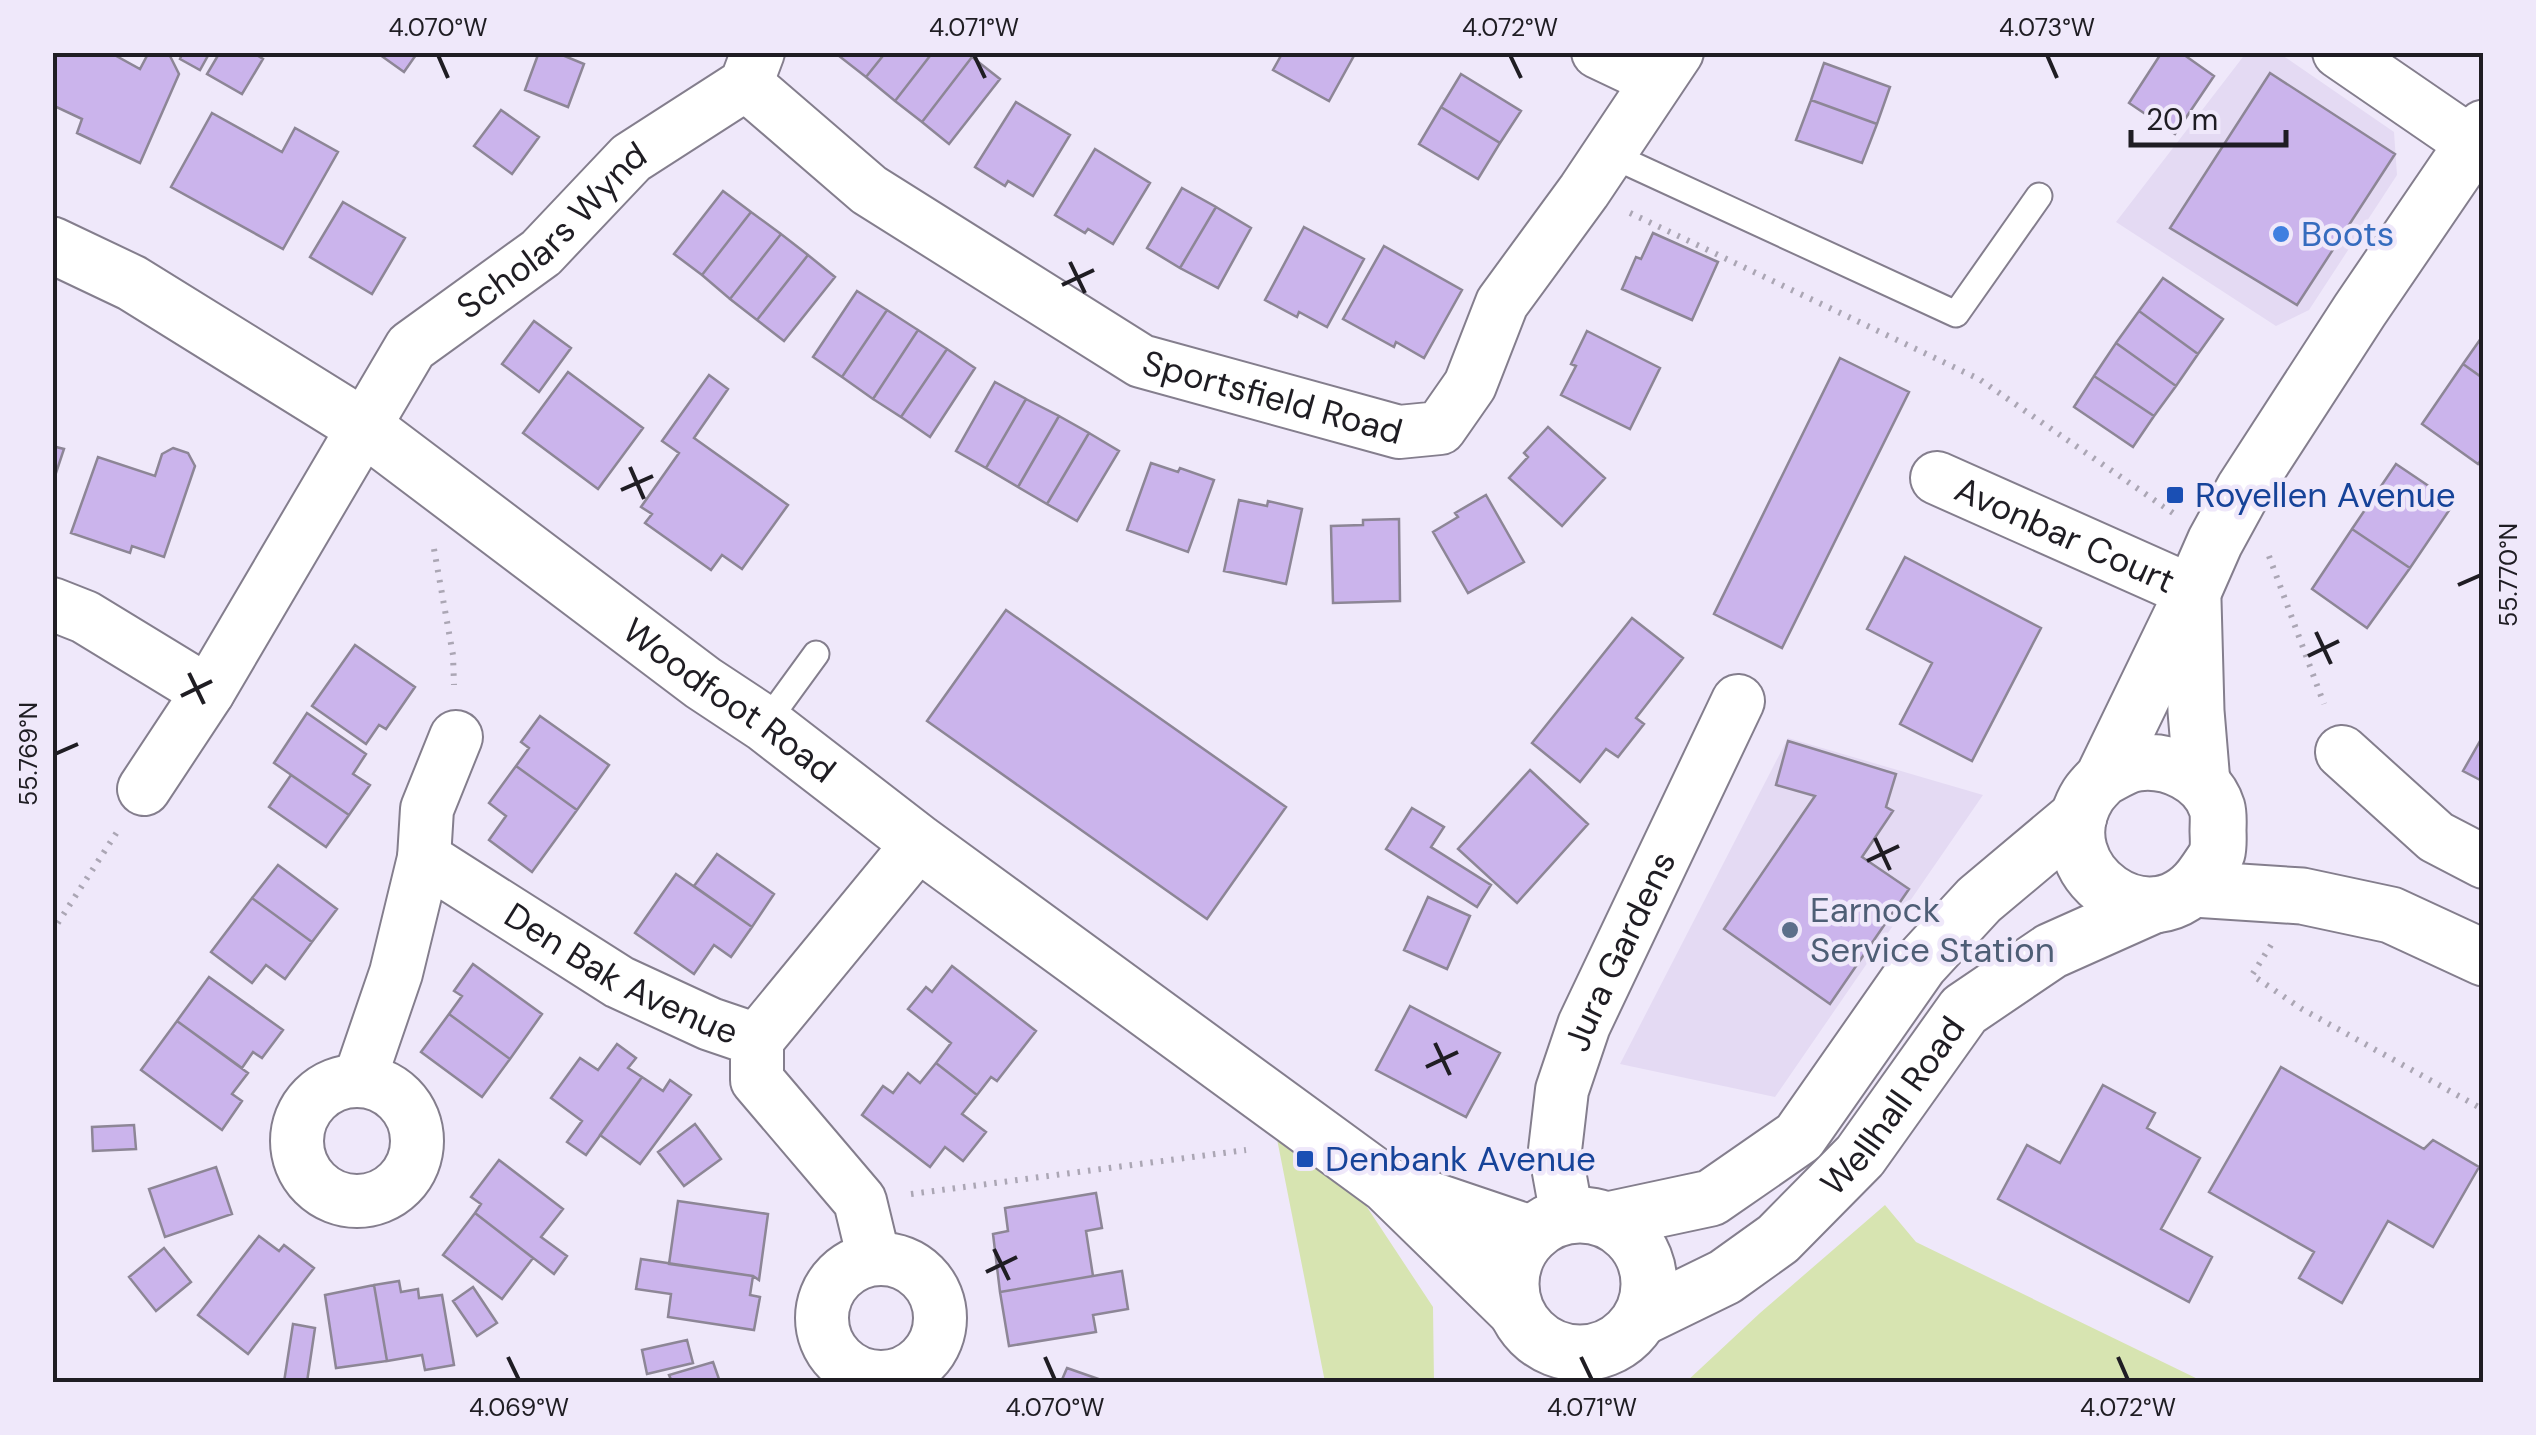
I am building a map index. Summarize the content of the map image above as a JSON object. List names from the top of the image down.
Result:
{
  "streets": {
    "street": [
      "Scholars Wynd",
      "Sportsfield Road",
      "Avonbar Court",
      "Woodfoot Road",
      "Jura Gardens",
      "Den Bak Avenue",
      "Wellhall Road"
    ]
  },
  "crossings": [
    ["Scholars Wynd", "Sportsfield Road"],
    ["Scholars Wynd", "Woodfoot Road"],
    ["Avonbar Court", "Wellhall Road"],
    ["Woodfoot Road", "Jura Gardens"],
    ["Woodfoot Road", "Wellhall Road"],
    ["Jura Gardens", "Wellhall Road"]
  ],
  "places": {
    "other": ["Boots", "Earnock Service Station"],
    "transit": ["Royellen Avenue", "Denbank Avenue"]
  },
  "scale_bar": "20 m",
  "coordinates": [
    "4.070°W",
    "4.071°W",
    "4.072°W",
    "4.073°W",
    "55.770°N",
    "55.769°N",
    "4.069°W"
  ]
}
